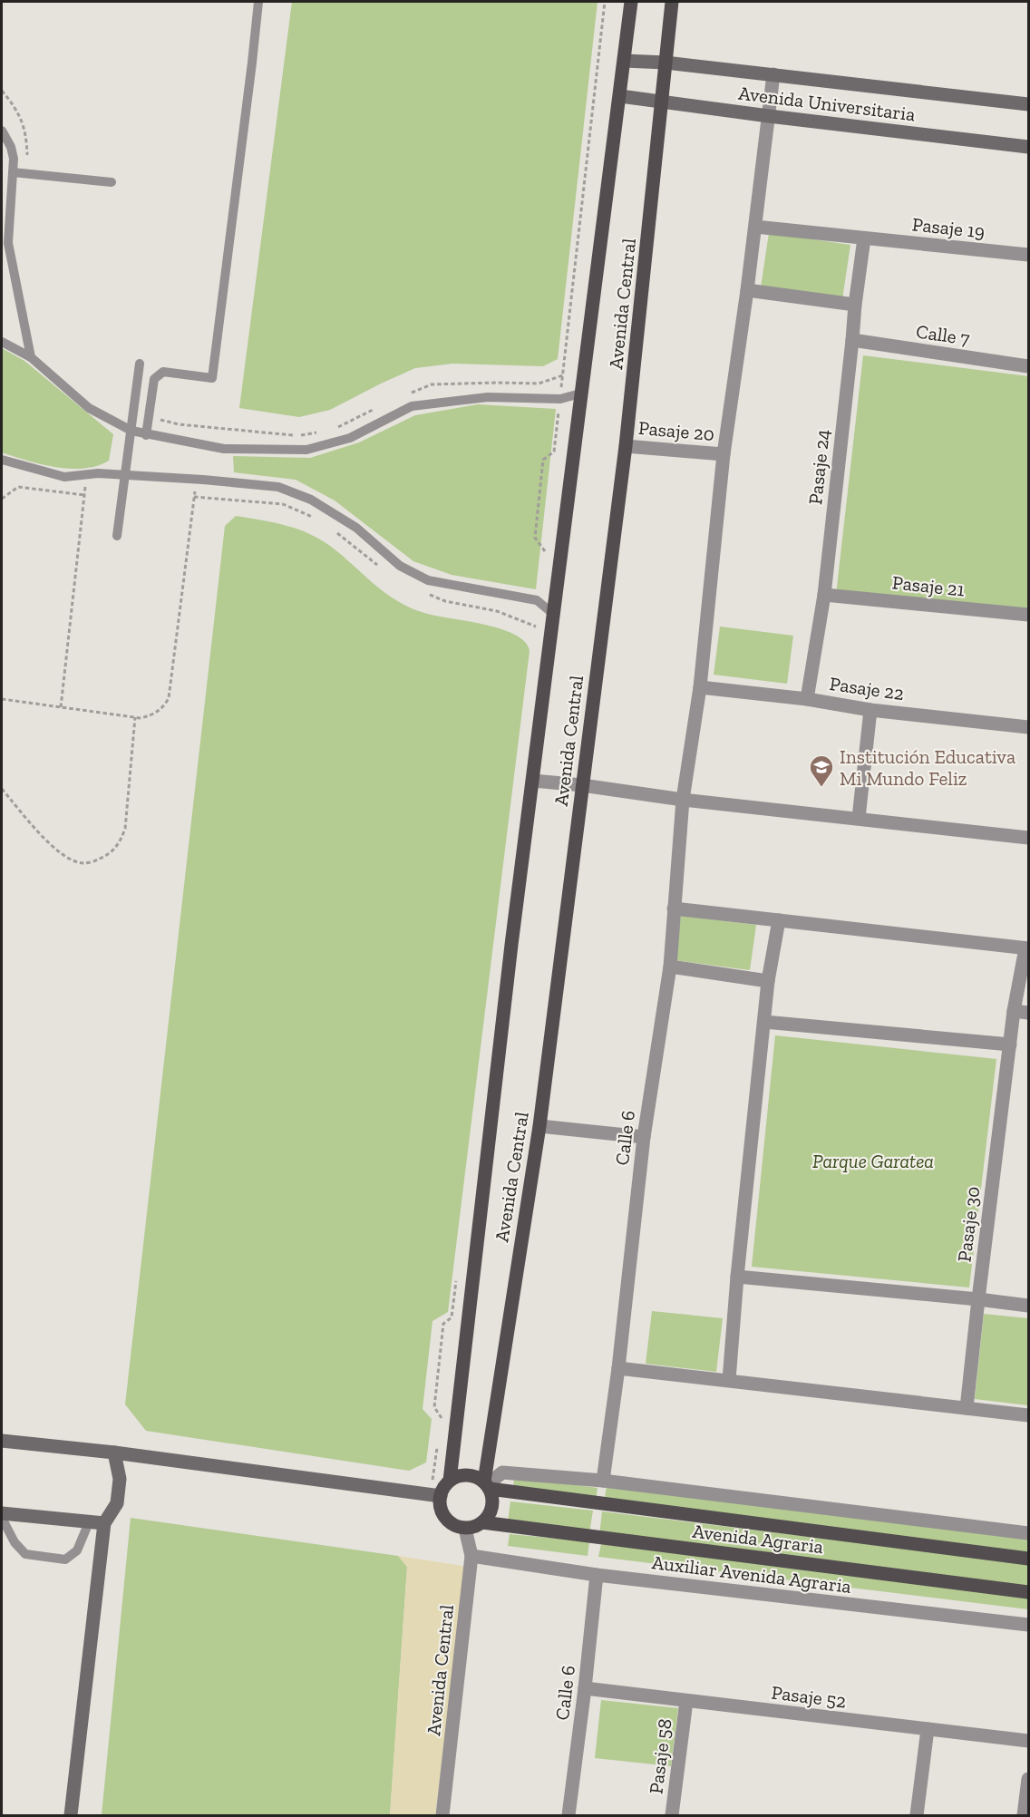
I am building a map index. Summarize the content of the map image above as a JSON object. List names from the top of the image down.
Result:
{
  "streets": {
    "main road": ["Avenida Universitaria", "Avenida Central", "Avenida Agraria"],
    "street": [
      "Pasaje 19",
      "Calle 7",
      "Pasaje 20",
      "Pasaje 24",
      "Pasaje 21",
      "Pasaje 22",
      "Calle 6",
      "Pasaje 30",
      "Auxiliar Avenida Agraria",
      "Pasaje 52",
      "Pasaje 58"
    ]
  },
  "crossings": [
    ["Avenida Universitaria", "Avenida Central"],
    ["Avenida Universitaria", "Calle 6"],
    ["Pasaje 19", "Pasaje 24"],
    ["Pasaje 19", "Calle 6"],
    ["Avenida Central", "Pasaje 20"],
    ["Avenida Central", "Avenida Agraria"],
    ["Avenida Central", "Auxiliar Avenida Agraria"],
    ["Calle 7", "Pasaje 24"],
    ["Pasaje 20", "Calle 6"],
    ["Pasaje 24", "Pasaje 21"],
    ["Pasaje 24", "Pasaje 22"],
    ["Pasaje 22", "Calle 6"],
    ["Calle 6", "Auxiliar Avenida Agraria"],
    ["Calle 6", "Pasaje 52"],
    ["Pasaje 52", "Pasaje 58"]
  ],
  "parks": ["Parque Garatea"],
  "places": {
    "school or university": ["Institución Educativa Mi Mundo Feliz"]
  }
}
